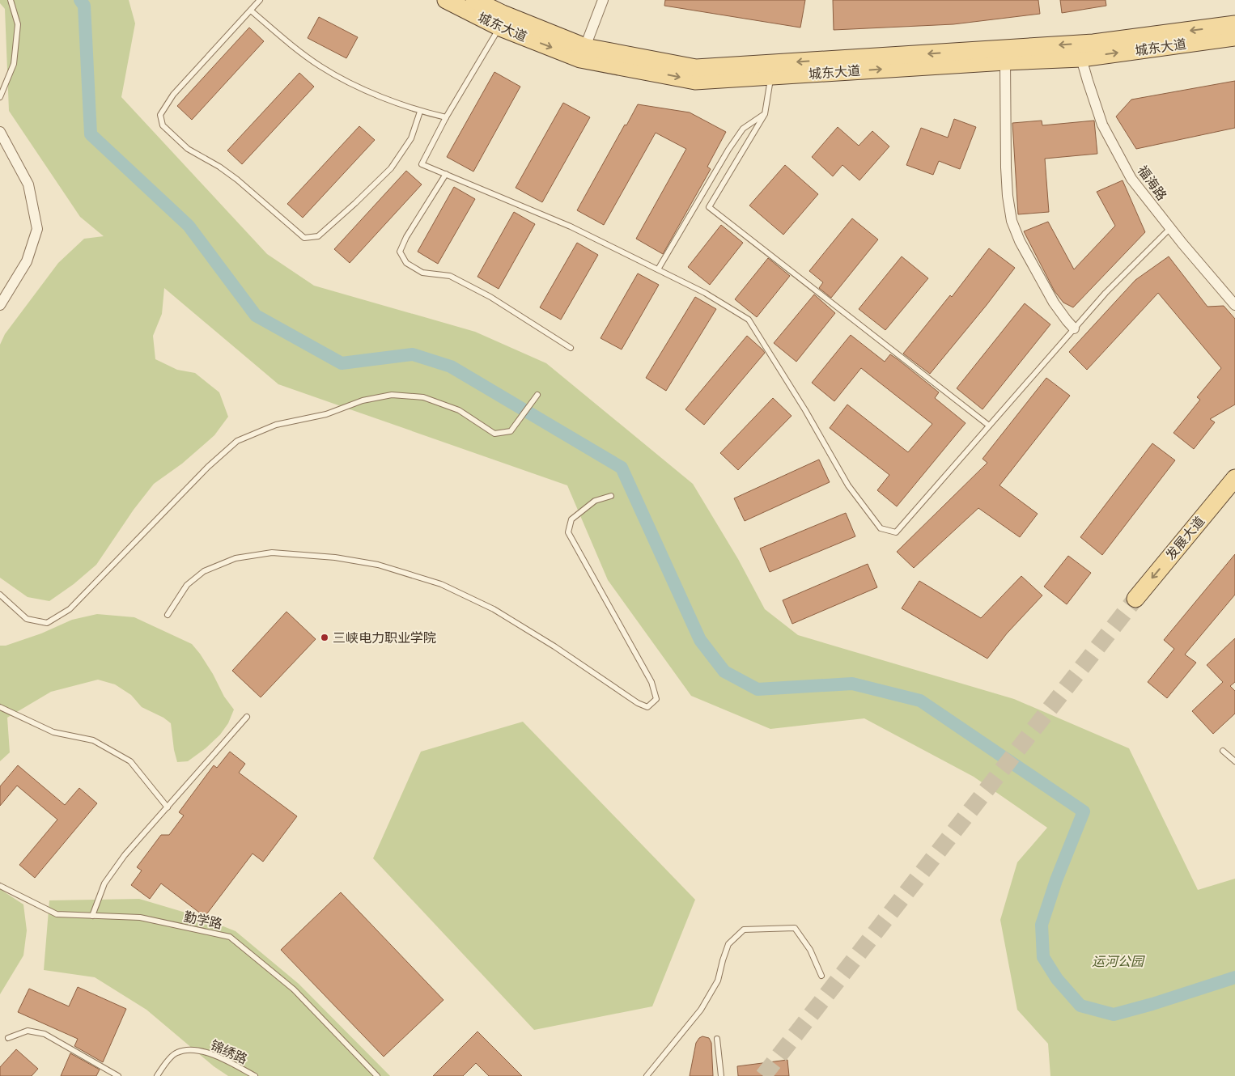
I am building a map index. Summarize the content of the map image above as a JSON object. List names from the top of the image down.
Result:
{
  "streets": {
    "main road": ["城东大道", "发展大道"],
    "street": ["福海路"],
    "lane": ["勤学路", "锦绣路"]
  },
  "crossings": [
    ["城东大道", "福海路"]
  ],
  "one_way": ["发展大道"],
  "parks": ["运河公园"],
  "places": ["三峡电力职业学院"]
}
